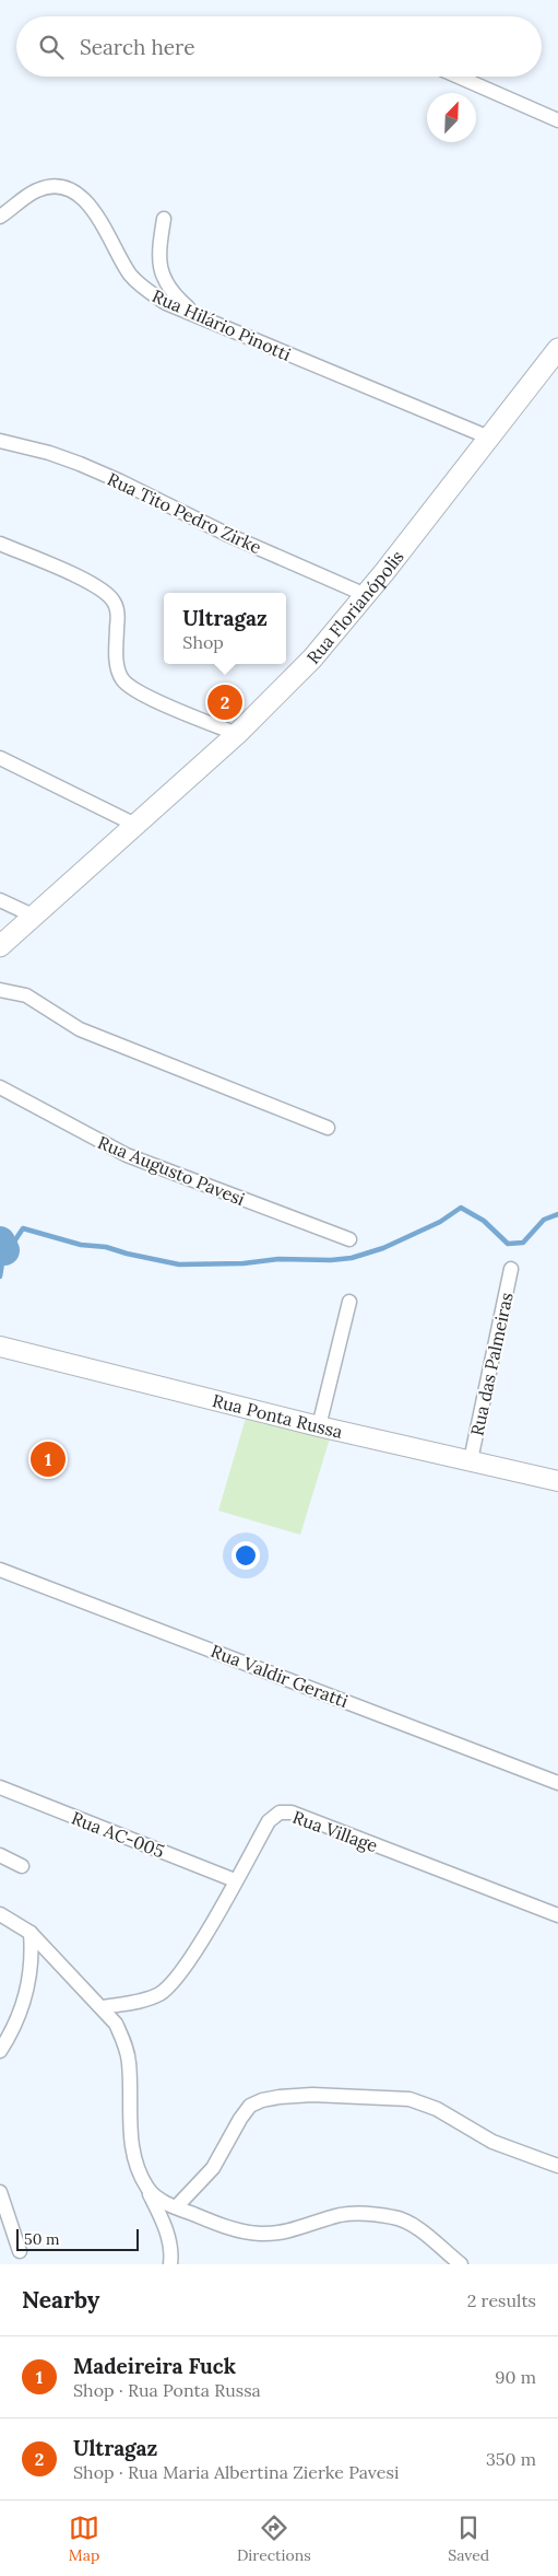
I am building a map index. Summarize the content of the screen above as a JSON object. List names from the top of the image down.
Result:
{
  "streets": {
    "main road": ["Rua Florianópolis"],
    "street": [
      "Rua Hilário Pinotti",
      "Rua Tito Pedro Zirke",
      "Rua Augusto Pavesi",
      "Rua das Palmeiras",
      "Rua Ponta Russa",
      "Rua Valdir Geratti",
      "Rua Village",
      "Rua AC-005"
    ]
  },
  "crossings": [
    ["Rua Hilário Pinotti", "Rua Florianópolis"],
    ["Rua Tito Pedro Zirke", "Rua Florianópolis"],
    ["Rua das Palmeiras", "Rua Ponta Russa"],
    ["Rua Village", "Rua AC-005"]
  ],
  "scale_bar": "50 m",
  "north": "top right",
  "page": {
    "search": "Search here",
    "popup": ["Ultragaz", "Shop"],
    "pins": ["2", "1"],
    "scale": "50 m",
    "heading": ["Nearby", "2 results"],
    "list": [
      {
        "mark": "1",
        "name": "Madeireira Fuck",
        "note": "Shop · Rua Ponta Russa",
        "value": "90 m"
      },
      {
        "mark": "2",
        "name": "Ultragaz",
        "note": "Shop · Rua Maria Albertina Zierke Pavesi",
        "value": "350 m"
      }
    ],
    "nav": ["Map", "Directions", "Saved"]
  }
}
